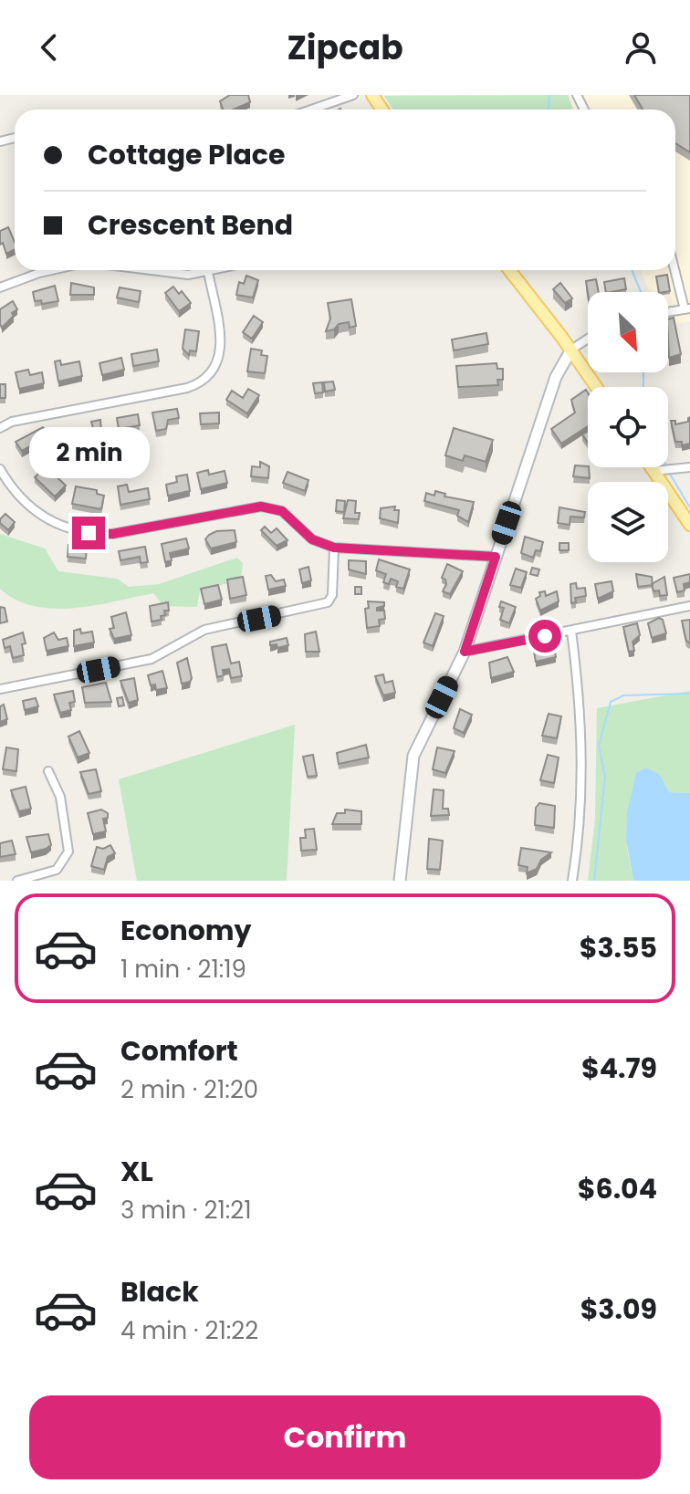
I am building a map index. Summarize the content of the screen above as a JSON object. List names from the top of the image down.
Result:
{
  "north": "bottom right",
  "page": {
    "header": "Zipcab",
    "banner": ["Cottage Place", "Crescent Bend"],
    "bubble": "2 min",
    "list": [
      {
        "name": "Economy",
        "note": "1 min · 21:19",
        "value": "$3.55"
      },
      {
        "name": "Comfort",
        "note": "2 min · 21:20",
        "value": "$4.79"
      },
      {
        "name": "XL",
        "note": "3 min · 21:21",
        "value": "$6.04"
      },
      {
        "name": "Black",
        "note": "4 min · 21:22",
        "value": "$3.09"
      }
    ],
    "buttons": "Confirm"
  }
}
